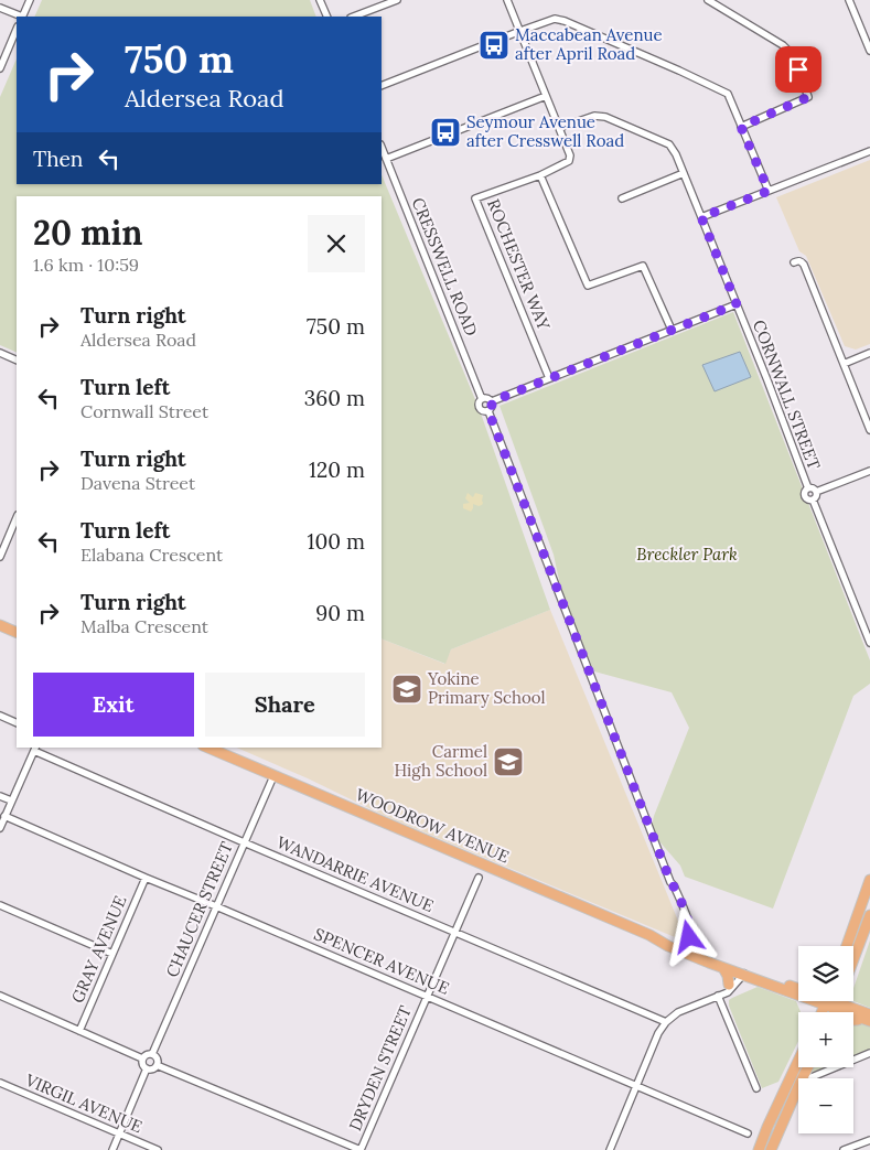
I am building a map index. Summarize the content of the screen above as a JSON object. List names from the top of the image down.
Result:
{
  "streets": {
    "main road": ["WOODROW AVENUE"],
    "street": [
      "ROCHESTER WAY",
      "CRESSWELL ROAD",
      "CORNWALL STREET",
      "WANDARRIE AVENUE",
      "CHAUCER STREET",
      "GRAY AVENUE",
      "SPENCER AVENUE",
      "DRYDEN STREET",
      "VIRGIL AVENUE"
    ]
  },
  "crossings": [
    ["ROCHESTER WAY", "CORNWALL STREET"],
    ["CRESSWELL ROAD", "WOODROW AVENUE"],
    ["WOODROW AVENUE", "CHAUCER STREET"],
    ["WANDARRIE AVENUE", "CHAUCER STREET"],
    ["WANDARRIE AVENUE", "DRYDEN STREET"],
    ["CHAUCER STREET", "SPENCER AVENUE"],
    ["GRAY AVENUE", "SPENCER AVENUE"],
    ["SPENCER AVENUE", "DRYDEN STREET"]
  ],
  "parks": ["Breckler Park"],
  "places": {
    "bus stop": ["Maccabean Avenue after April Road", "Seymour Avenue after Cresswell Road"],
    "school or university": ["Yokine Primary School", "Carmel High School"]
  },
  "page": {
    "turn": ["750 m", "Aldersea Road"],
    "then": "Then",
    "heading": ["20 min", "1.6 km · 10:59"],
    "list": [
      {
        "name": "Turn right",
        "note": "Aldersea Road",
        "value": "750 m"
      },
      {
        "name": "Turn left",
        "note": "Cornwall Street",
        "value": "360 m"
      },
      {
        "name": "Turn right",
        "note": "Davena Street",
        "value": "120 m"
      },
      {
        "name": "Turn left",
        "note": "Elabana Crescent",
        "value": "100 m"
      },
      {
        "name": "Turn right",
        "note": "Malba Crescent",
        "value": "90 m"
      }
    ],
    "buttons": ["Exit", "Share"],
    "map_buttons": ["+", "−"]
  }
}
